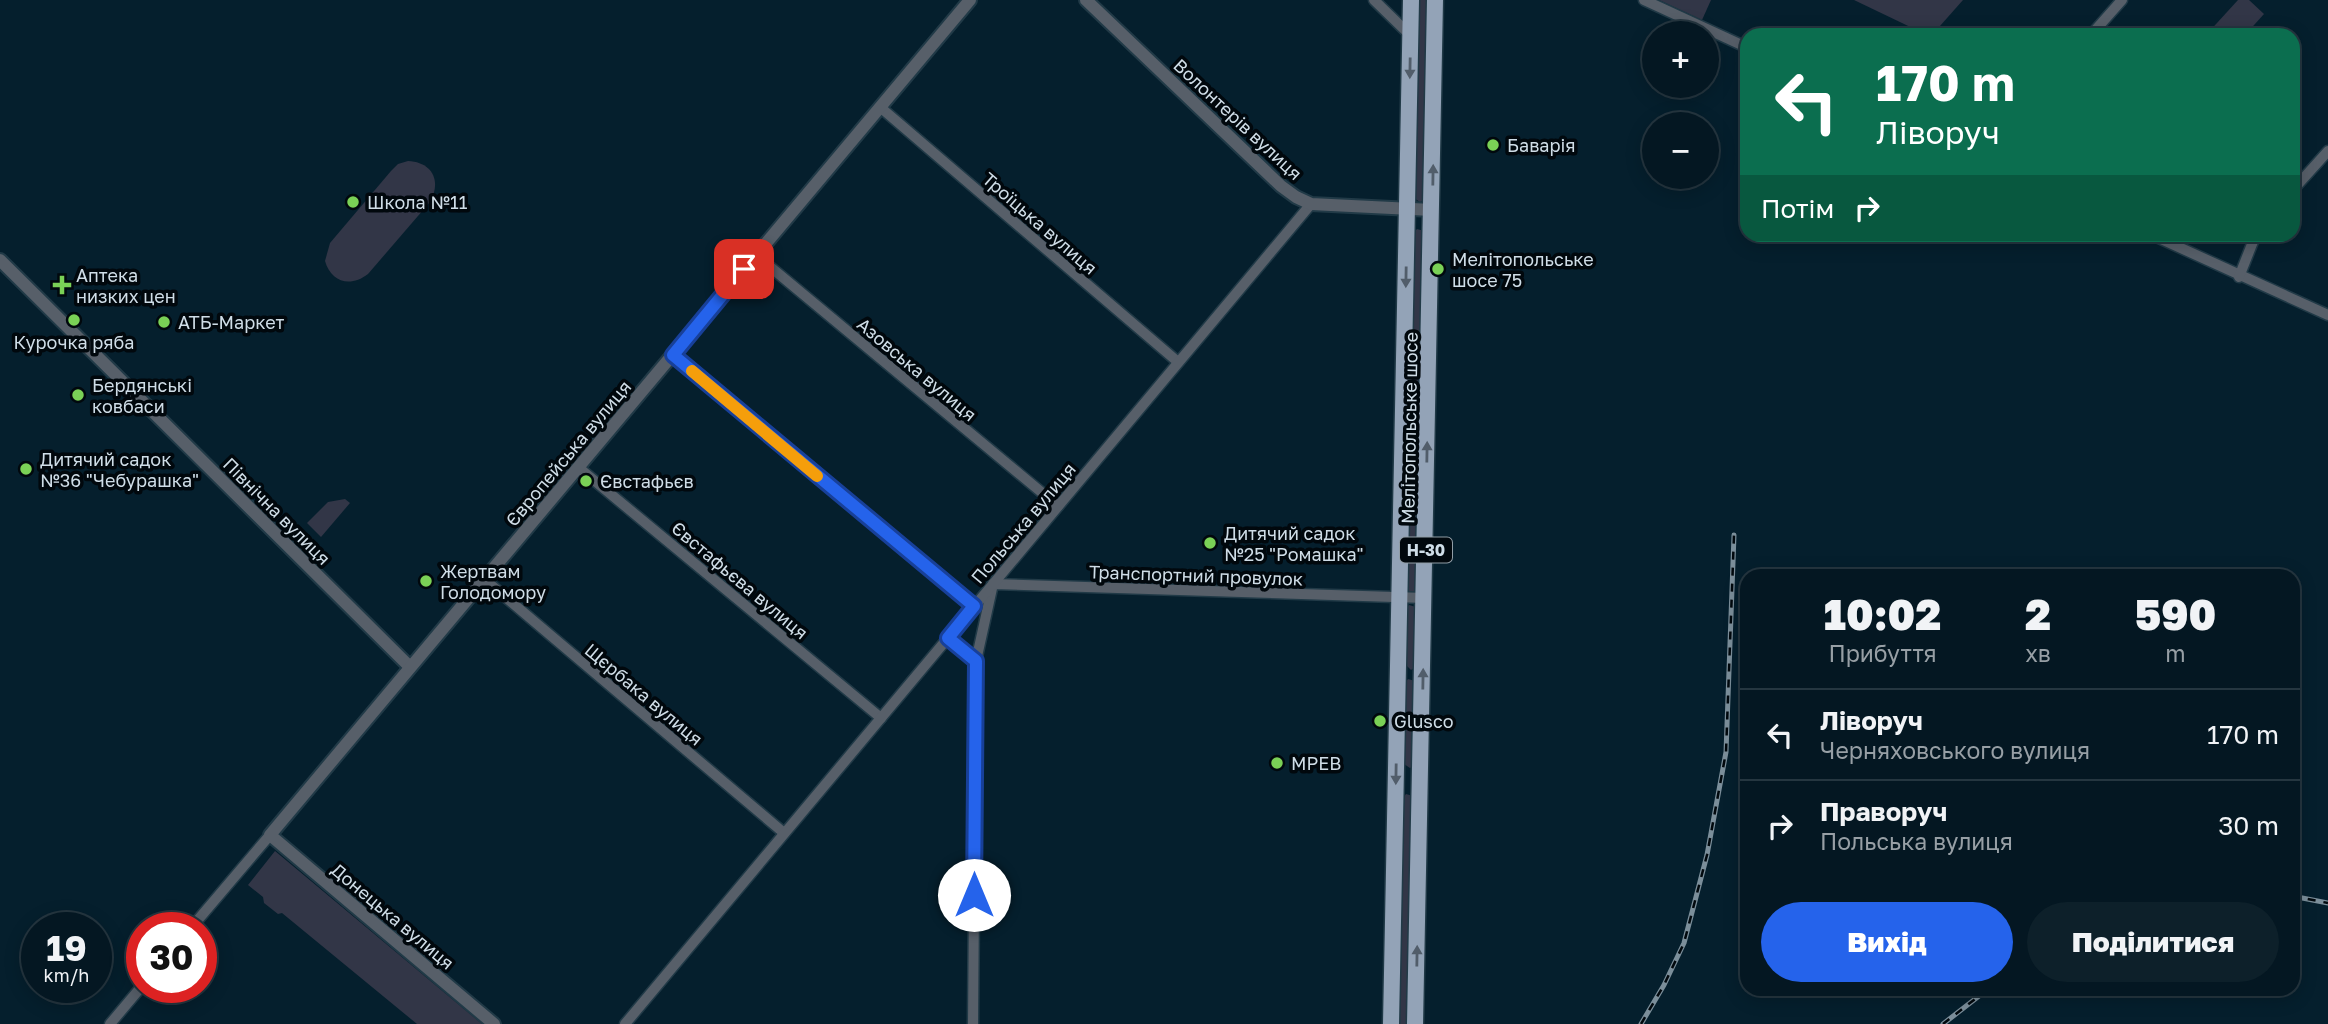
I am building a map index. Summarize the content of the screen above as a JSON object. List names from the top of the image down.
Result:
{
  "streets": {
    "main road": ["Мелітопольське шосе", "Н-30"],
    "street": [
      "Волонтерів вулиця",
      "Троїцька вулиця",
      "Азовська вулиця",
      "Європейська вулиця",
      "Північна вулиця",
      "Польська вулиця",
      "Транспортний провулок",
      "Євстафьєва вулиця",
      "Щєрбака вулиця",
      "Донецька вулиця"
    ]
  },
  "crossings": [
    ["Волонтерів вулиця", "Мелітопольське шосе"],
    ["Волонтерів вулиця", "Польська вулиця"],
    ["Троїцька вулиця", "Європейська вулиця"],
    ["Троїцька вулиця", "Польська вулиця"],
    ["Азовська вулиця", "Європейська вулиця"],
    ["Азовська вулиця", "Польська вулиця"],
    ["Мелітопольське шосе", "Транспортний провулок"],
    ["Європейська вулиця", "Північна вулиця"],
    ["Європейська вулиця", "Євстафьєва вулиця"],
    ["Європейська вулиця", "Щєрбака вулиця"],
    ["Європейська вулиця", "Донецька вулиця"],
    ["Польська вулиця", "Транспортний провулок"],
    ["Польська вулиця", "Євстафьєва вулиця"],
    ["Польська вулиця", "Щєрбака вулиця"]
  ],
  "places": {
    "other": [
      "Баварія",
      "Школа №11",
      "Мелітопольське шосе 75",
      "Курочка ряба",
      "АТБ-Маркет",
      "Бердянські ковбаси",
      "Дитячий садок №36 \"Чебурашка\"",
      "Євстафьєв",
      "Дитячий садок №25 \"Ромашка\"",
      "Жертвам Голодомору",
      "Glusco",
      "МРЕВ"
    ],
    "health": ["Аптека низких цен"]
  },
  "page": {
    "map_buttons": ["+", "−"],
    "turn": ["170 m", "Ліворуч"],
    "then": "Потім",
    "eta": [
      "10:02",
      "Прибуття",
      "2",
      "хв",
      "590",
      "m"
    ],
    "list": [
      {
        "name": "Ліворуч",
        "note": "Черняховського вулиця",
        "value": "170 m"
      },
      {
        "name": "Праворуч",
        "note": "Польська вулиця",
        "value": "30 m"
      }
    ],
    "buttons": ["Вихід", "Поділитися"],
    "speed": "19 km/h",
    "limit": "30"
  }
}
